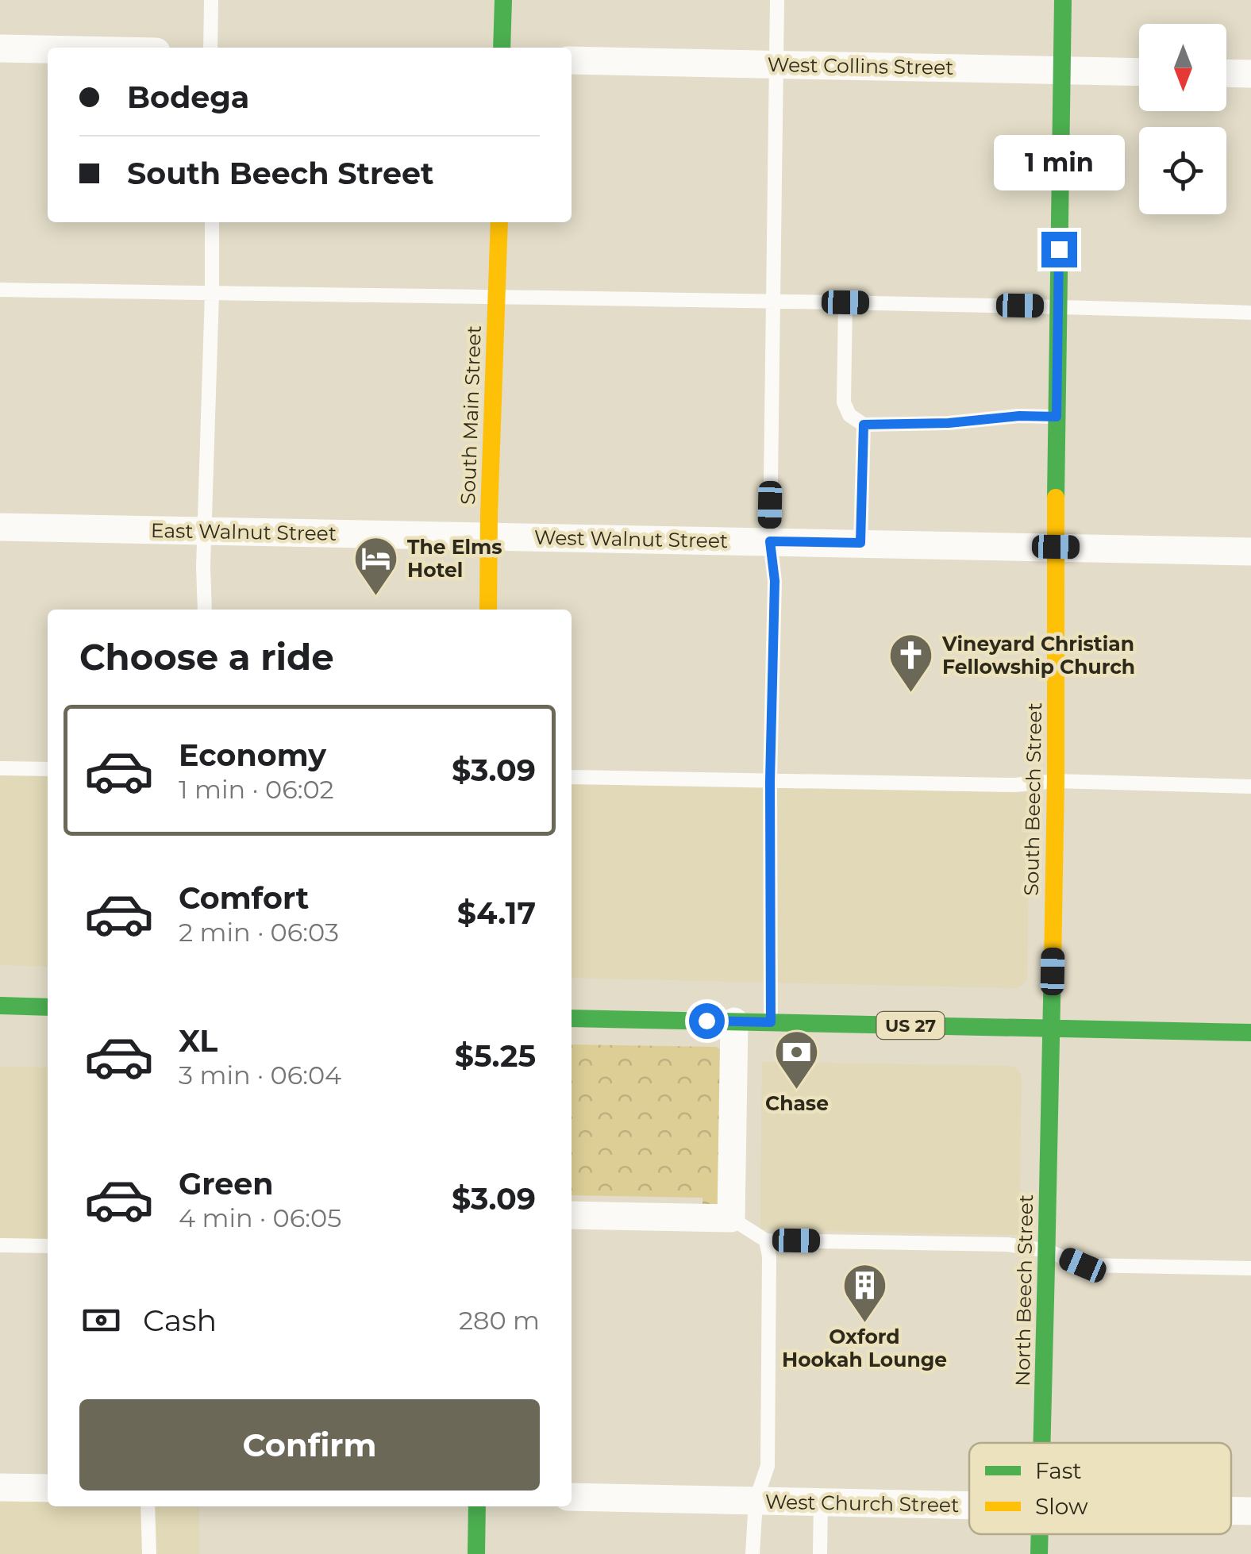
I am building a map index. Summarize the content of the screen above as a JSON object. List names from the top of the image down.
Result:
{
  "streets": {
    "main road": [
      "South Main Street",
      "South Beech Street",
      "US 27",
      "North Beech Street"
    ],
    "street": [
      "West Collins Street",
      "East Walnut Street",
      "West Walnut Street",
      "West Church Street"
    ]
  },
  "crossings": [
    ["West Collins Street", "South Beech Street"],
    ["South Main Street", "East Walnut Street"],
    ["South Main Street", "West Walnut Street"],
    ["East Walnut Street", "West Walnut Street"],
    ["West Walnut Street", "South Beech Street"],
    ["South Beech Street", "US 27"],
    ["South Beech Street", "North Beech Street"],
    ["US 27", "North Beech Street"]
  ],
  "places": {
    "hotel": ["The Elms Hotel"],
    "church": ["Vineyard Christian Fellowship Church"],
    "bank": ["Chase"],
    "building": ["Oxford Hookah Lounge"]
  },
  "legend": ["Fast", "Slow"],
  "north": "bottom",
  "page": {
    "banner": ["Bodega", "South Beech Street"],
    "bubble": "1 min",
    "heading": "Choose a ride",
    "list": [
      {
        "name": "Economy",
        "note": "1 min · 06:02",
        "value": "$3.09"
      },
      {
        "name": "Comfort",
        "note": "2 min · 06:03",
        "value": "$4.17"
      },
      {
        "name": "XL",
        "note": "3 min · 06:04",
        "value": "$5.25"
      },
      {
        "name": "Green",
        "note": "4 min · 06:05",
        "value": "$3.09"
      }
    ],
    "pay": ["Cash", "280 m"],
    "buttons": "Confirm"
  }
}
